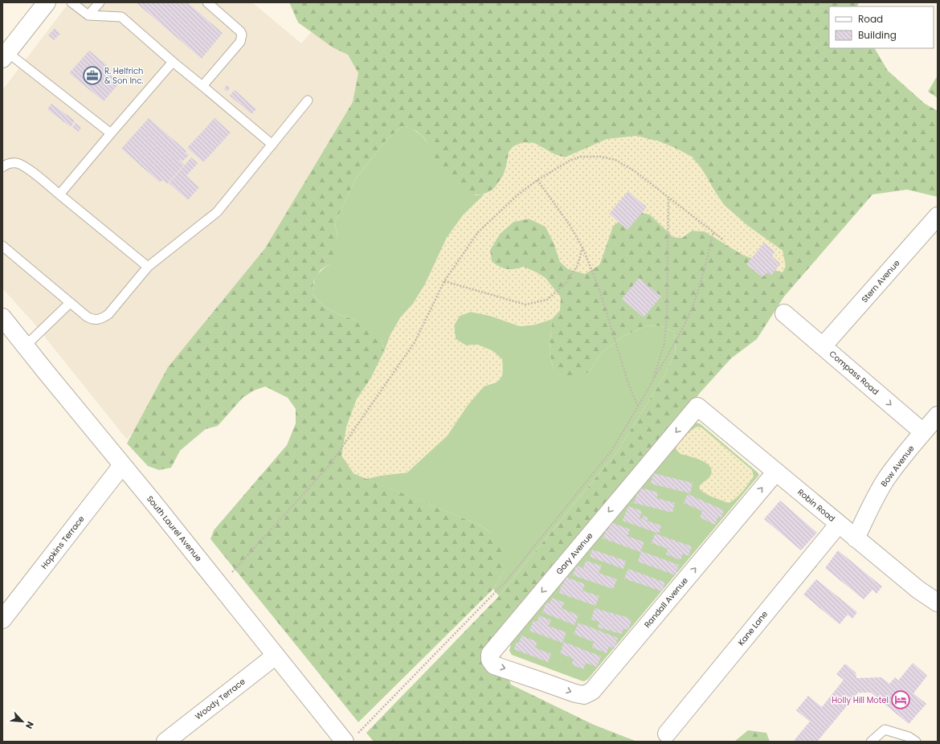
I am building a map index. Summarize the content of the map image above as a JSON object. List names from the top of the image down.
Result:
{
  "streets": {
    "street": [
      "Stern Avenue",
      "Compass Road",
      "Bow Avenue",
      "Robin Road",
      "South Laurel Avenue",
      "Hopkins Terrace",
      "Gary Avenue",
      "Randall Avenue",
      "Kane Lane",
      "Woody Terrace"
    ]
  },
  "crossings": [
    ["Stern Avenue", "Compass Road"],
    ["Compass Road", "Bow Avenue"],
    ["Bow Avenue", "Robin Road"],
    ["Robin Road", "Gary Avenue"],
    ["Robin Road", "Randall Avenue"],
    ["Robin Road", "Kane Lane"],
    ["South Laurel Avenue", "Hopkins Terrace"],
    ["South Laurel Avenue", "Woody Terrace"],
    ["Gary Avenue", "Randall Avenue"]
  ],
  "one_way": ["Compass Road", "Gary Avenue", "Randall Avenue"],
  "places": {
    "office": ["R. Helfrich & Son Inc."],
    "hotel": ["Holly Hill Motel"]
  },
  "legend": ["Road", "Building"],
  "north": "bottom right"
}
